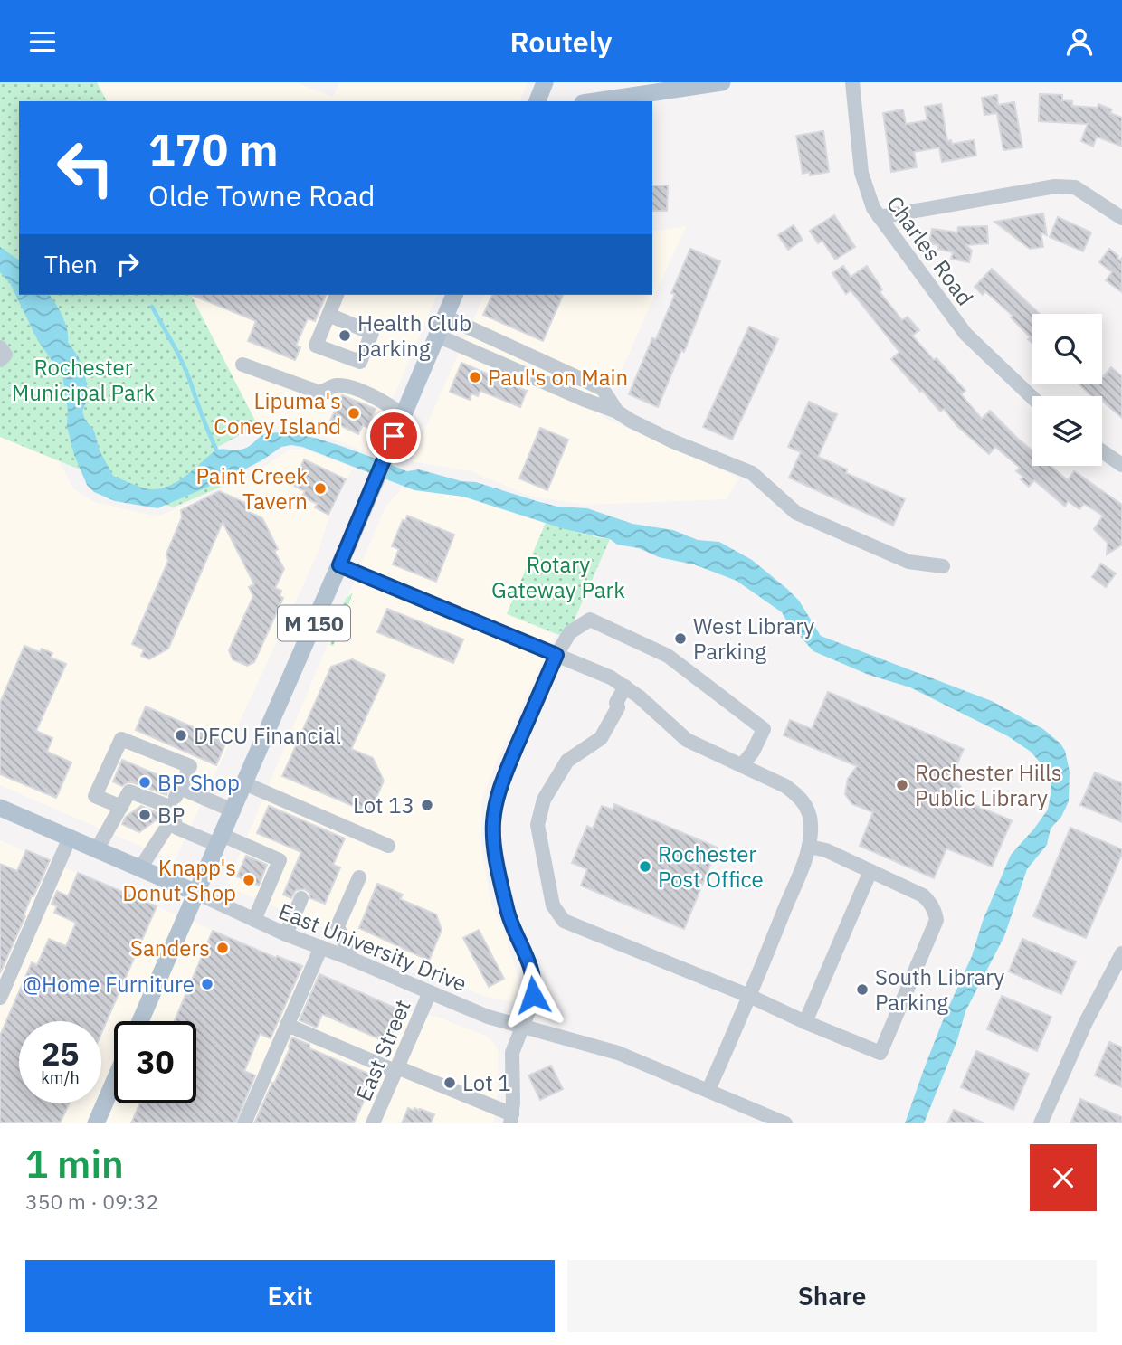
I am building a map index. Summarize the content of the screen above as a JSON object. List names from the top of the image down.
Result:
{
  "streets": {
    "main road": ["M 150"],
    "street": ["Charles Road", "East University Drive", "East Street"]
  },
  "crossings": [
    ["M 150", "East University Drive"],
    ["East University Drive", "East Street"]
  ],
  "parks": ["Rochester Municipal Park", "Rotary Gateway Park"],
  "places": [
    "Health Club parking",
    "Paul's on Main",
    "Lipuma's Coney Island",
    "Paint Creek Tavern",
    "West Library Parking",
    "DFCU Financial",
    "BP Shop",
    "Rochester Hills Public Library",
    "Lot 13",
    "BP",
    "Rochester Post Office",
    "Knapp's Donut Shop",
    "Sanders",
    "@Home Furniture",
    "South Library Parking",
    "Lot 1"
  ],
  "page": {
    "header": "Routely",
    "turn": ["170 m", "Olde Towne Road"],
    "then": "Then",
    "speed": "25 km/h",
    "limit": "30",
    "heading": ["1 min", "350 m · 09:32"],
    "buttons": ["Exit", "Share"]
  }
}
